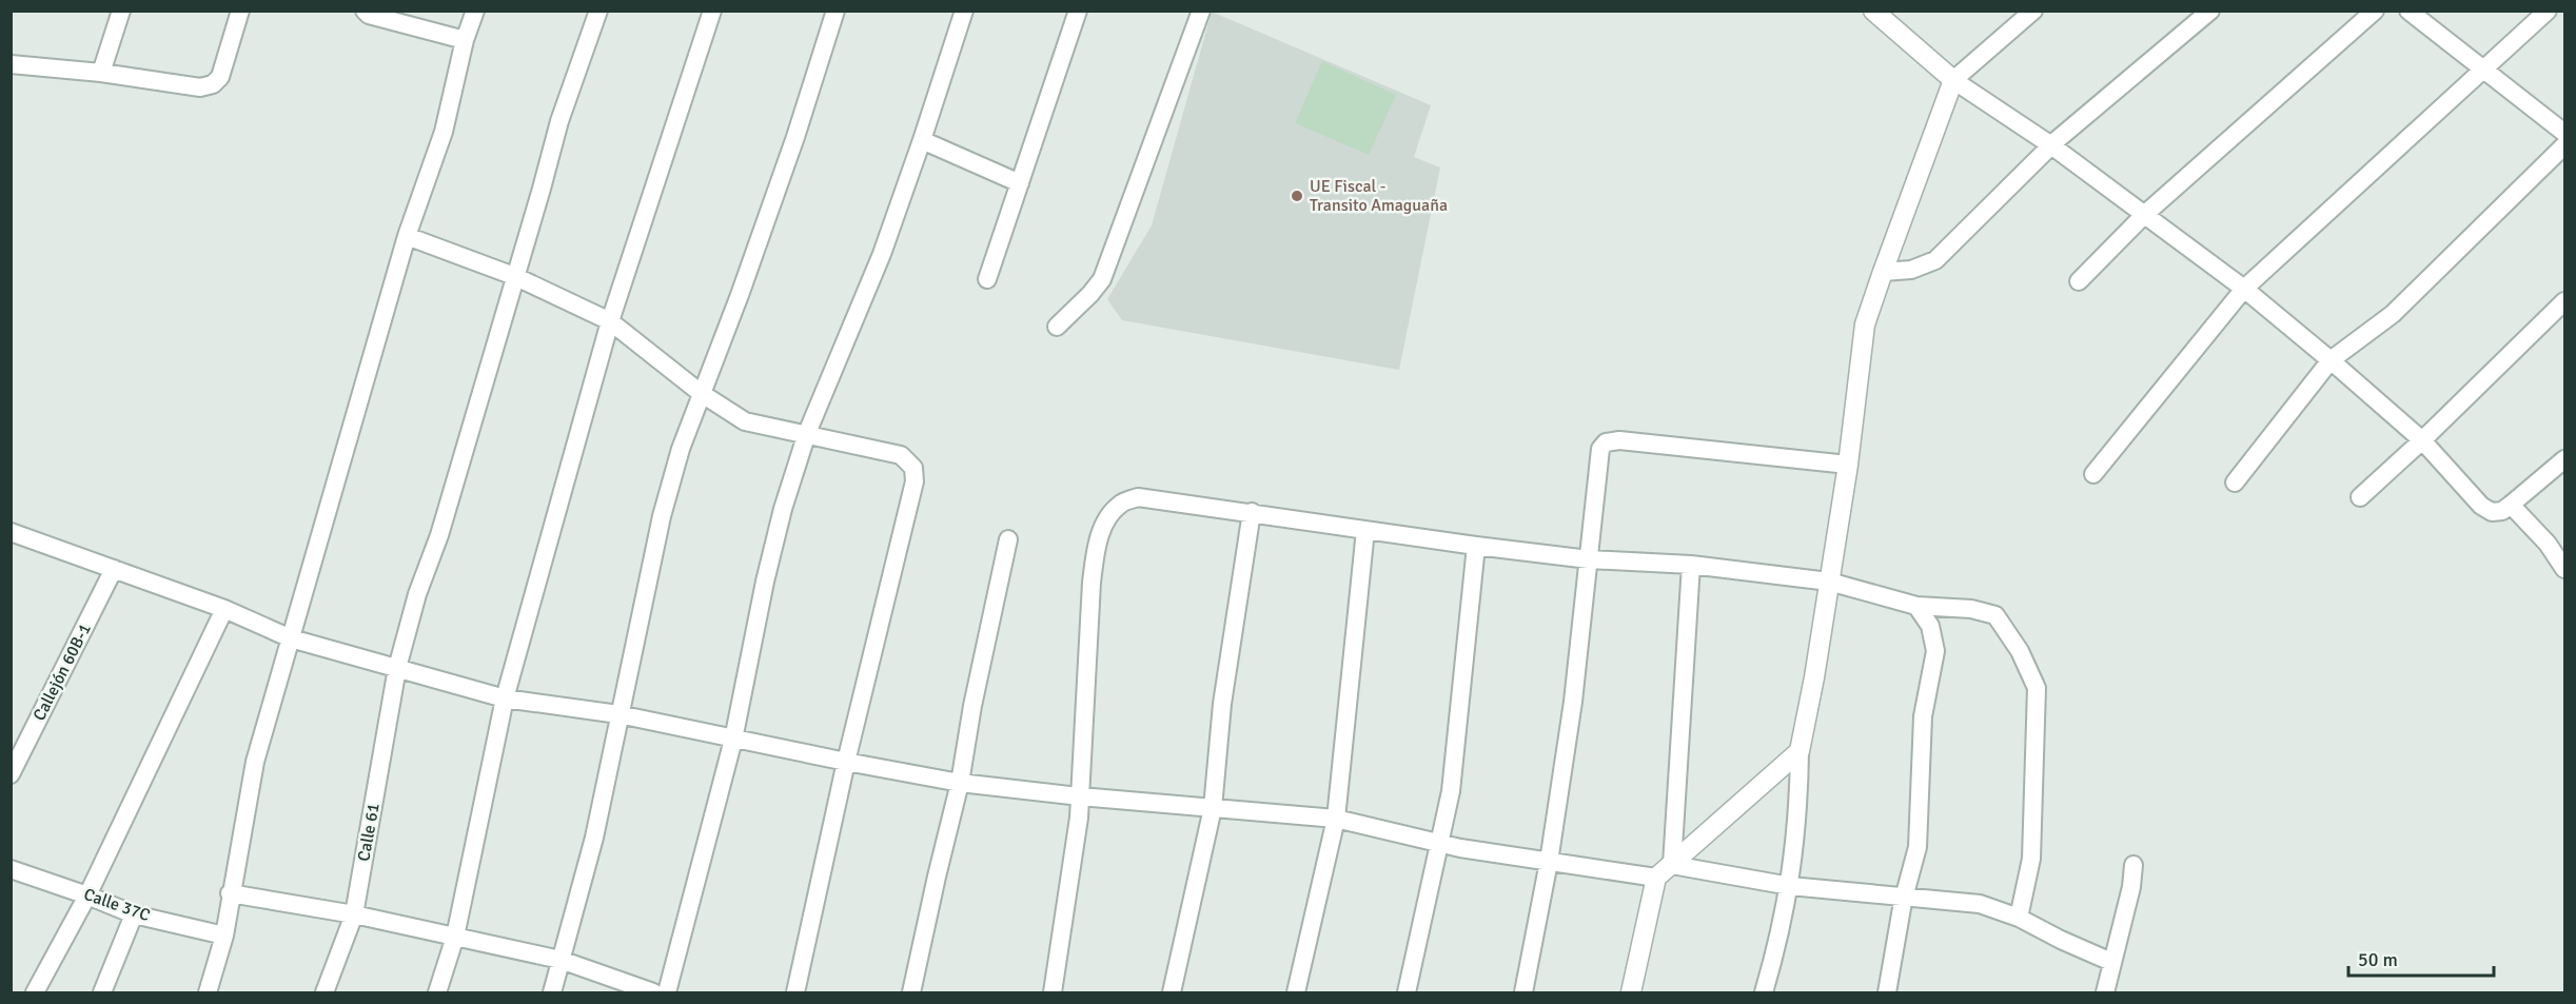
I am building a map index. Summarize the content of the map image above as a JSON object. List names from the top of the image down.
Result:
{
  "streets": {
    "street": ["Callejón 60B-1", "Calle 61", "Calle 37C"]
  },
  "places": ["UE Fiscal - Transito Amaguaña"],
  "scale_bar": "50 m"
}
